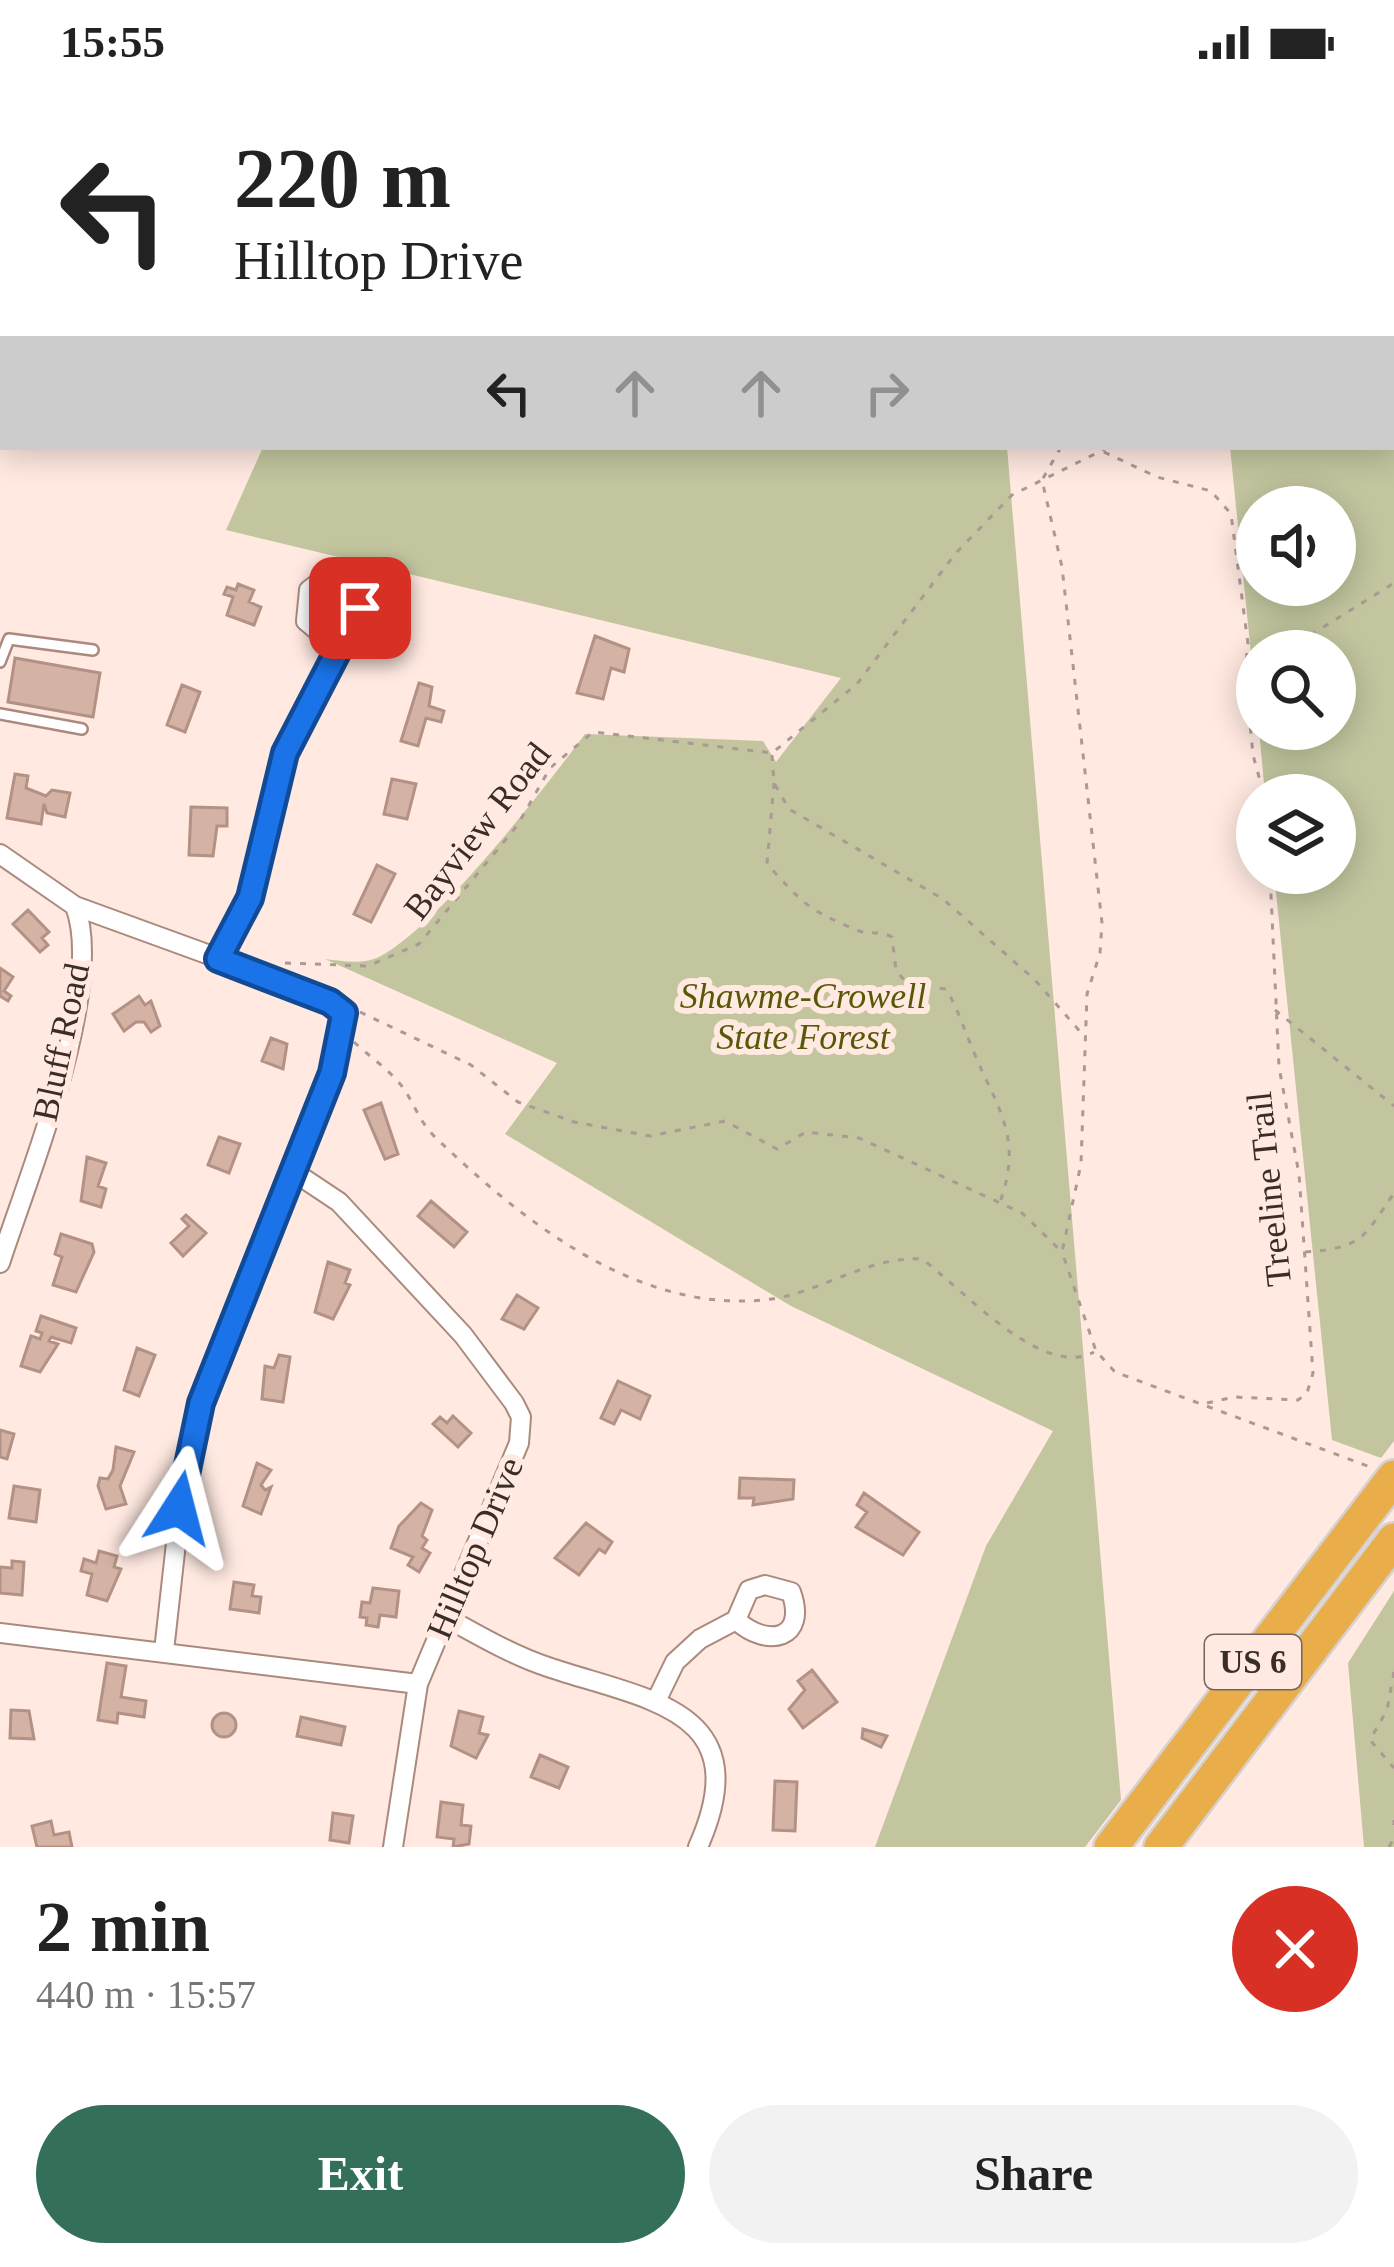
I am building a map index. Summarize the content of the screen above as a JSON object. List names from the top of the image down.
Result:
{
  "streets": {
    "highway": ["US 6"],
    "street": ["Bluff Road", "Hilltop Drive"],
    "path": ["Bayview Road", "Treeline Trail"]
  },
  "parks": ["Shawme-Crowell State Forest"],
  "page": {
    "status": "15:55",
    "turn": ["220 m", "Hilltop Drive"],
    "heading": ["2 min", "440 m · 15:57"],
    "buttons": ["Exit", "Share"]
  }
}
